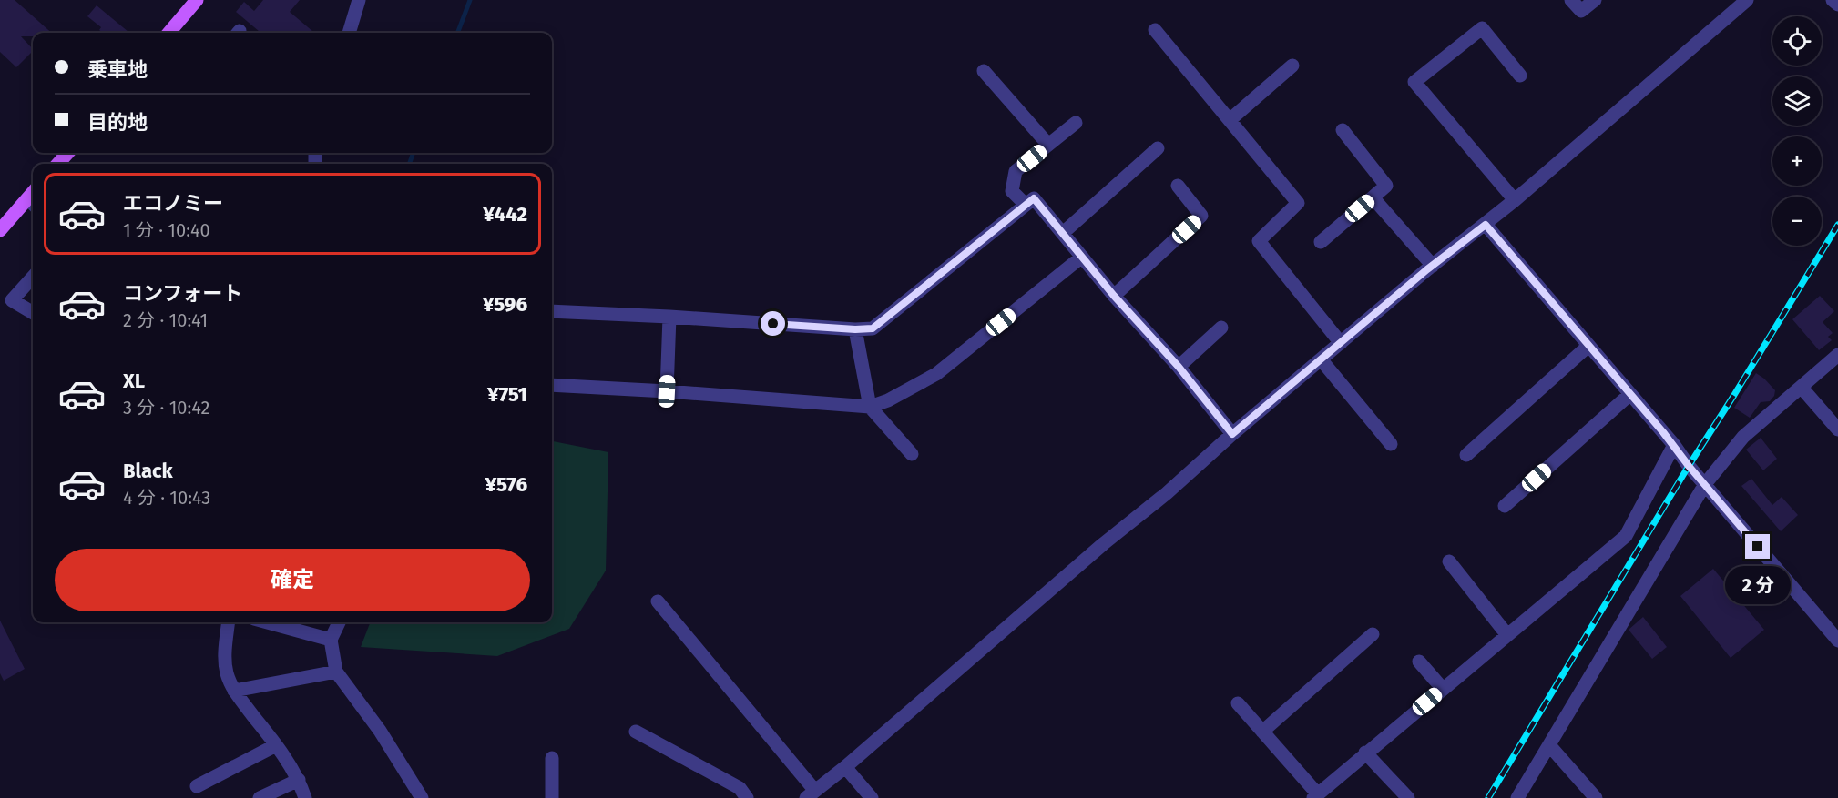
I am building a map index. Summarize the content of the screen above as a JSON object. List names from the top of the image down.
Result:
{
  "page": {
    "map_buttons": ["+", "−"],
    "banner": ["乗車地", "目的地"],
    "list": [
      {
        "name": "エコノミー",
        "note": "1 分 · 10:40",
        "value": "¥442"
      },
      {
        "name": "コンフォート",
        "note": "2 分 · 10:41",
        "value": "¥596"
      },
      {
        "name": "XL",
        "note": "3 分 · 10:42",
        "value": "¥751"
      },
      {
        "name": "Black",
        "note": "4 分 · 10:43",
        "value": "¥576"
      }
    ],
    "buttons": "確定",
    "bubble": "2 分"
  }
}
